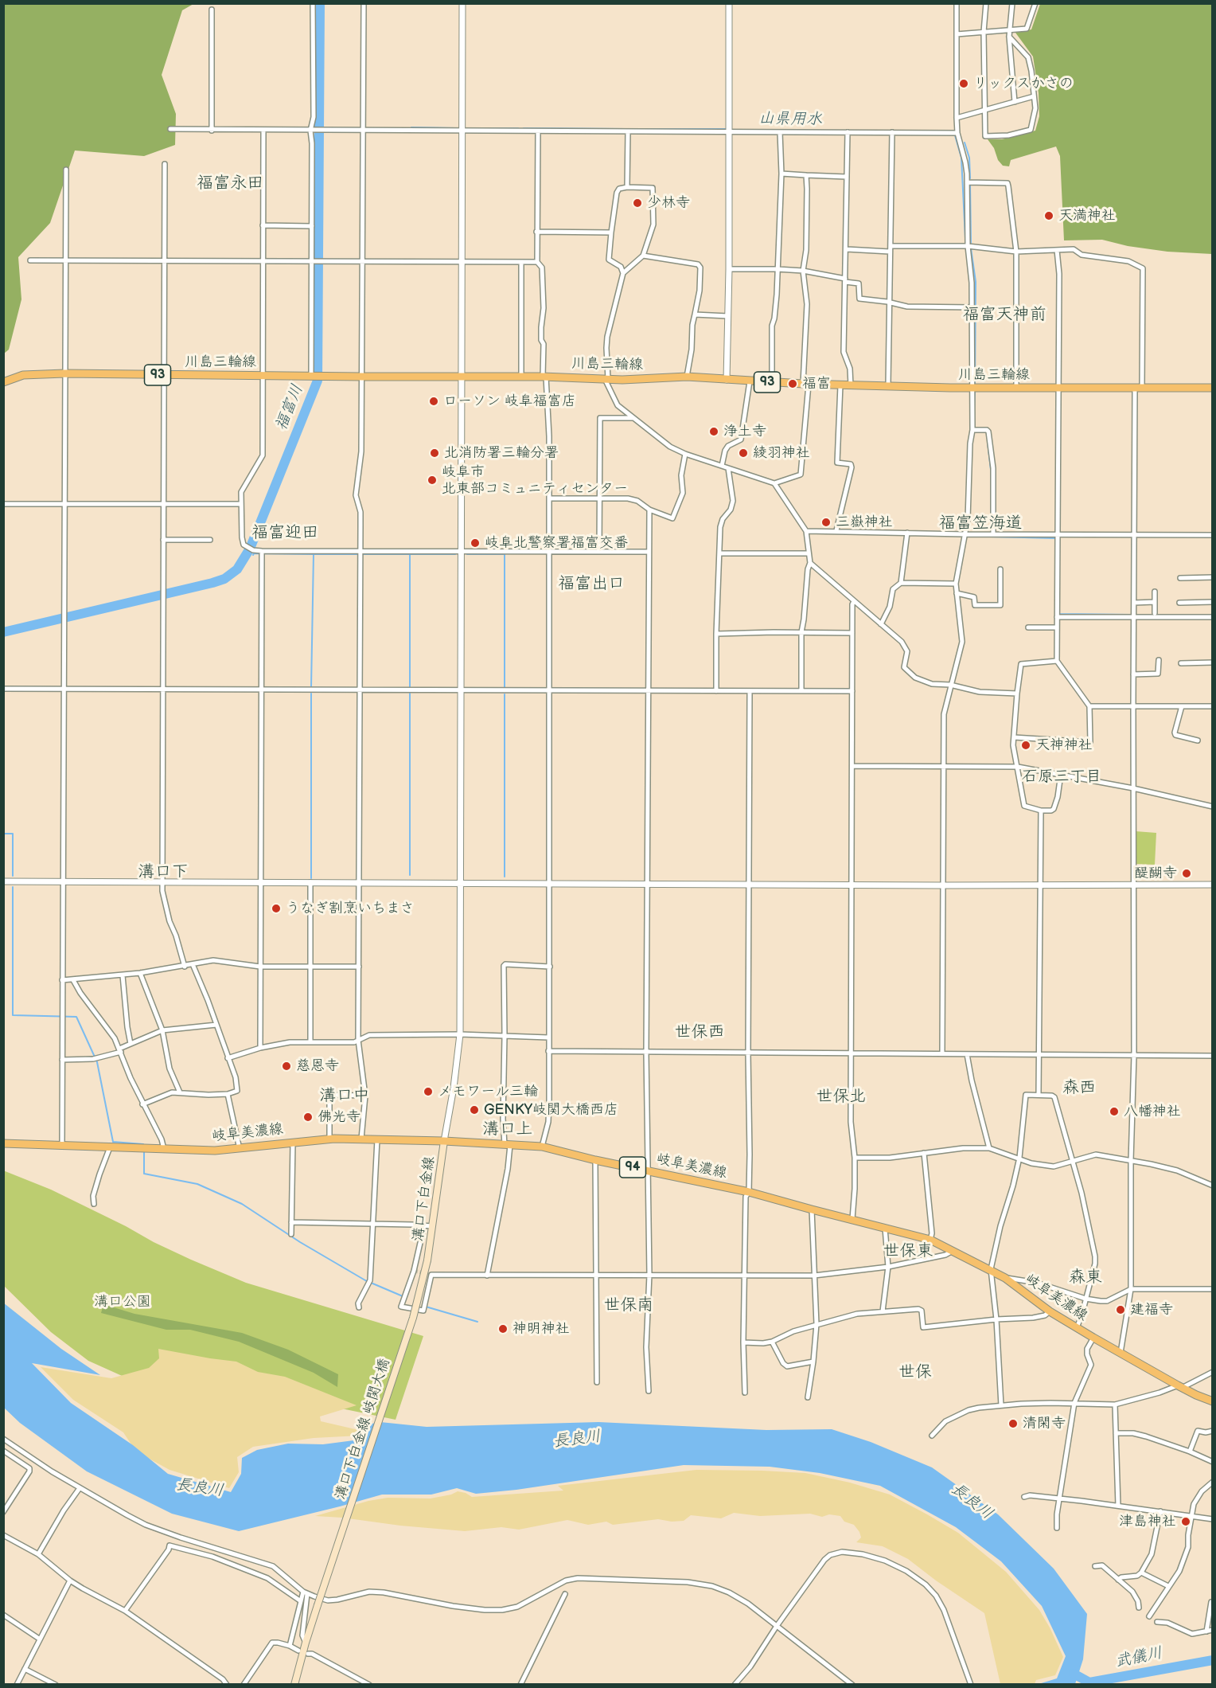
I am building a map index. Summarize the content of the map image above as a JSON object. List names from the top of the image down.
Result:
{
  "streets": {
    "main road": [
      "川島三輪線",
      "93",
      "岐阜美濃線",
      "94",
      "溝口下白金線",
      "溝口下白金線 岐関大橋"
    ]
  },
  "crossings": [
    ["岐阜美濃線", "溝口下白金線"],
    ["溝口下白金線", "溝口下白金線 岐関大橋"]
  ],
  "districts": [
    "福富永田",
    "福富天神前",
    "福富笠海道",
    "福富迎田",
    "福富出口",
    "石原三丁目",
    "溝口下",
    "世保西",
    "森西",
    "溝口中",
    "世保北",
    "溝口上",
    "世保東",
    "森東",
    "世保南",
    "世保"
  ],
  "water": [
    "山県用水",
    "福富川",
    "長良川",
    "武儀川"
  ],
  "parks": ["溝口公園"],
  "places": [
    "リックスかさの",
    "少林寺",
    "天満神社",
    "福富",
    "ローソン 岐阜福富店",
    "浄土寺",
    "北消防署三輪分署",
    "綾羽神社",
    "岐阜市 北東部コミュニティセンター",
    "三嶽神社",
    "岐阜北警察署福富交番",
    "天神神社",
    "醍醐寺",
    "うなぎ割烹いちまさ",
    "慈恩寺",
    "メモワール三輪",
    "GENKY岐関大橋西店",
    "八幡神社",
    "佛光寺",
    "建福寺",
    "神明神社",
    "清閑寺",
    "津島神社"
  ]
}
